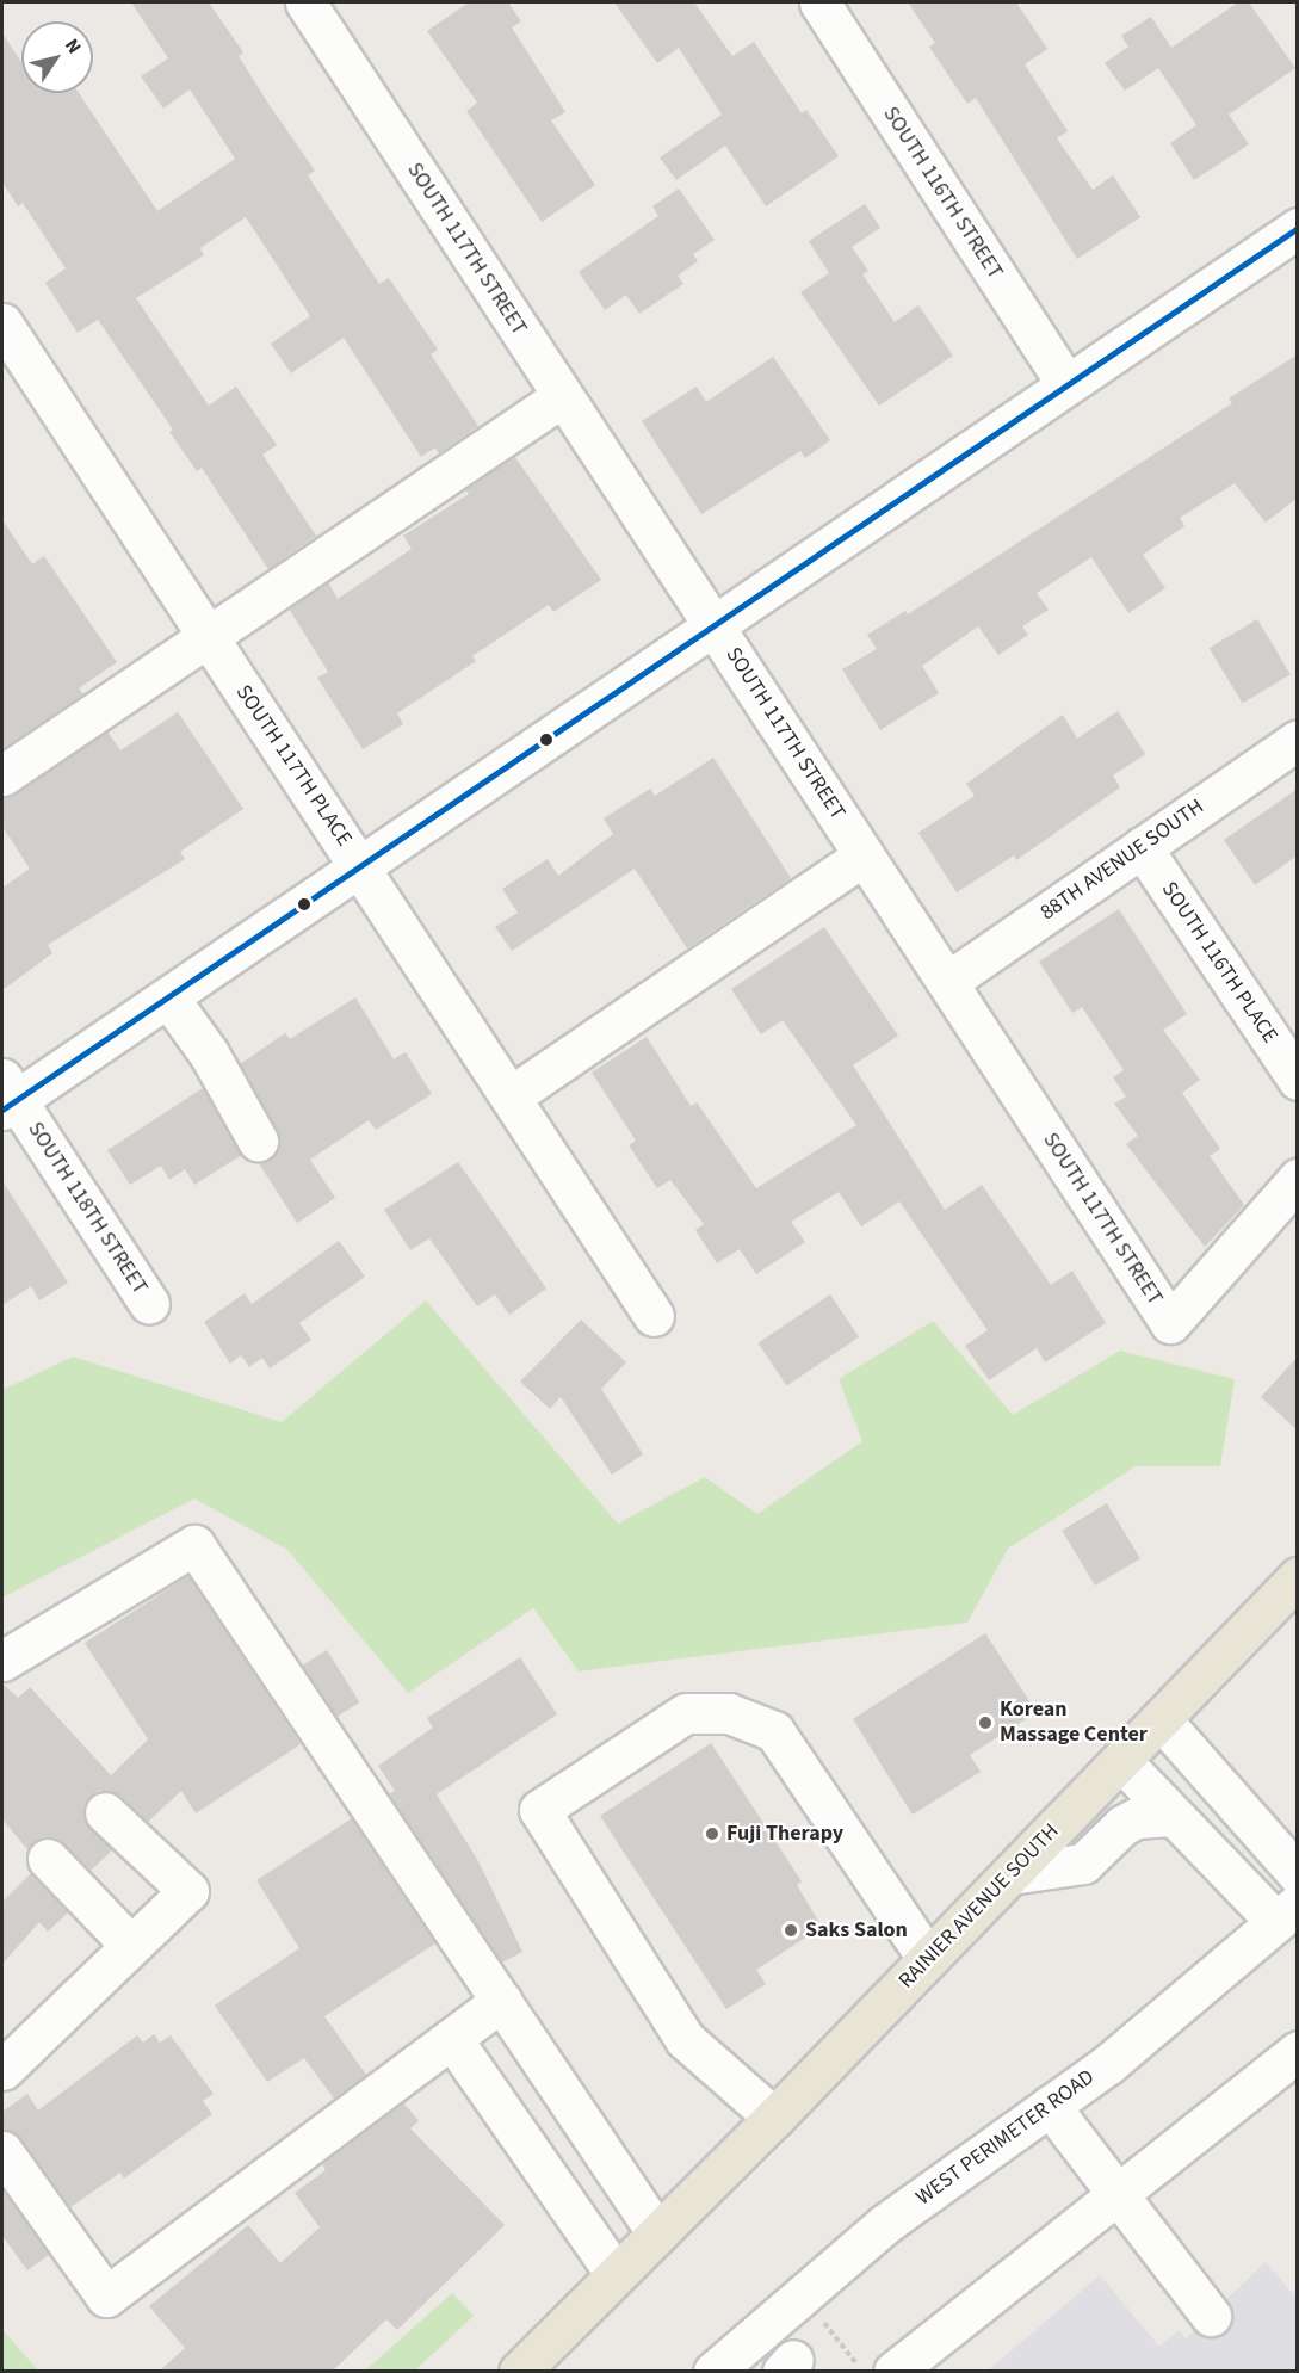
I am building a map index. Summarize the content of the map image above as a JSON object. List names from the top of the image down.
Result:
{
  "streets": {
    "main road": ["RAINIER AVENUE SOUTH"],
    "street": [
      "SOUTH 116TH STREET",
      "SOUTH 117TH STREET",
      "SOUTH 117TH PLACE",
      "88TH AVENUE SOUTH",
      "SOUTH 116TH PLACE",
      "SOUTH 118TH STREET",
      "WEST PERIMETER ROAD"
    ]
  },
  "crossings": [
    ["SOUTH 117TH STREET", "88TH AVENUE SOUTH"],
    ["88TH AVENUE SOUTH", "SOUTH 116TH PLACE"]
  ],
  "places": ["Korean Massage Center", "Fuji Therapy", "Saks Salon"],
  "north": "top right"
}
